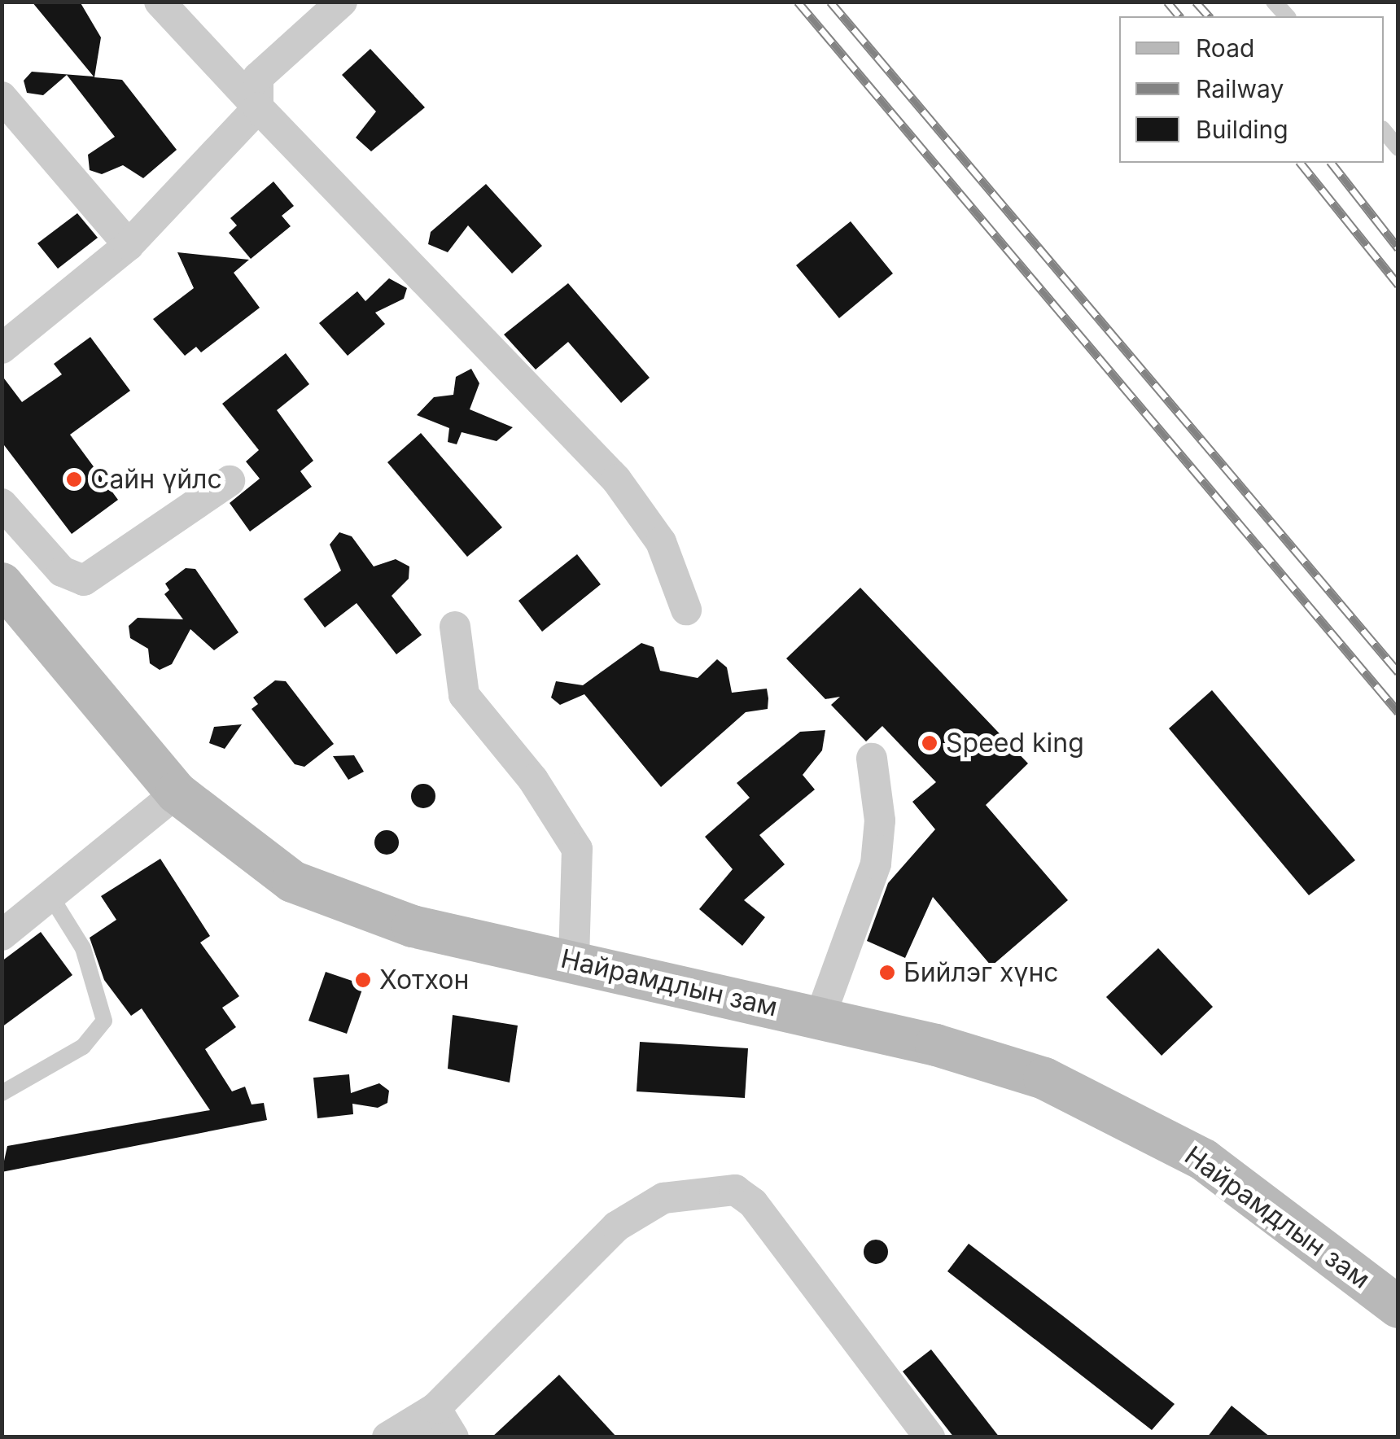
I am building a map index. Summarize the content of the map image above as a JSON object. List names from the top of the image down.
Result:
{
  "streets": {
    "main road": ["Найрамдлын зам"]
  },
  "places": [
    "Сайн үйлс",
    "Speed king",
    "Бийлэг хүнс",
    "Хотхон"
  ],
  "legend": ["Road", "Railway", "Building"]
}
